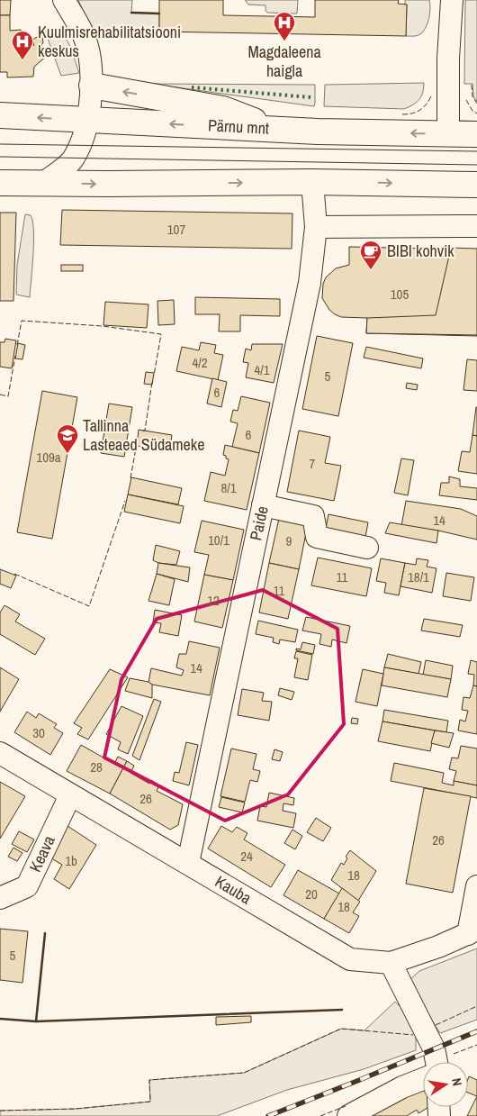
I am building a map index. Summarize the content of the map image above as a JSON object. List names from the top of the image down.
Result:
{
  "streets": {
    "main road": ["Pärnu mnt"],
    "street": ["Paide", "Keava", "Kauba"]
  },
  "crossings": [
    ["Paide", "Kauba"],
    ["Keava", "Kauba"]
  ],
  "places": {
    "hospital": ["Magdaleena haigla", "Kuulmisrehabilitatsiooni keskus"],
    "cafe": ["BIBI kohvik"],
    "school or university": ["Tallinna Lasteaed Südameke"]
  },
  "house_numbers": [
    "107",
    "105",
    "4/2",
    "4/1",
    "5",
    "6",
    "6",
    "109a",
    "7",
    "8/1",
    "14",
    "10/1",
    "9",
    "11",
    "18/1",
    "11",
    "12",
    "14",
    "30",
    "28",
    "26",
    "26",
    "24",
    "1b",
    "18",
    "20",
    "18",
    "5"
  ],
  "north": "right"
}
